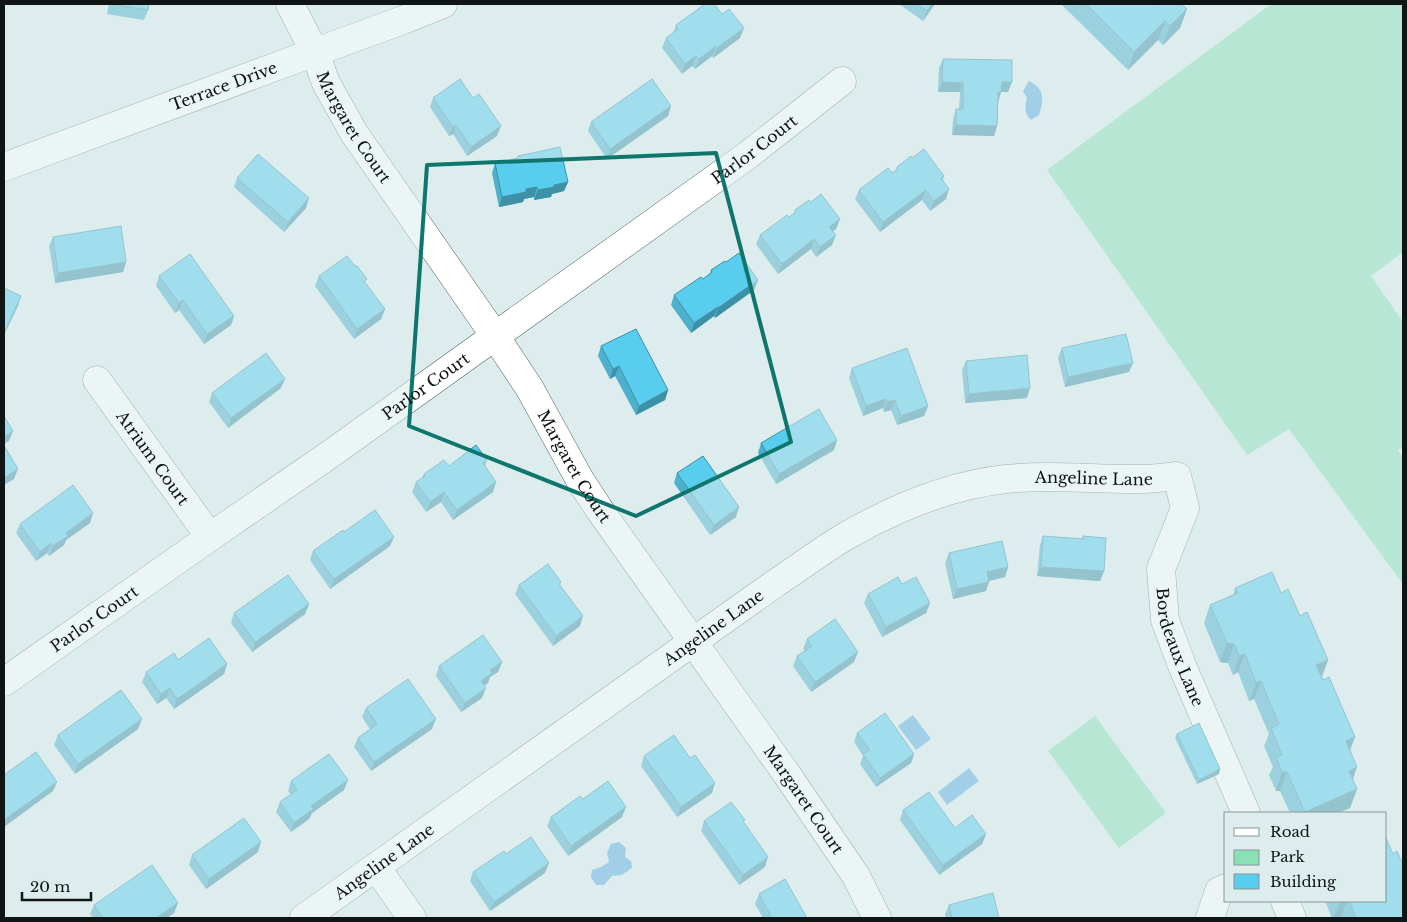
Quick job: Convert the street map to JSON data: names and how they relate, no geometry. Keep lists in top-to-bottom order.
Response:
{
  "streets": {
    "street": [
      "Terrace Drive",
      "Margaret Court",
      "Parlor Court",
      "Atrium Court",
      "Angeline Lane",
      "Bordeaux Lane"
    ]
  },
  "crossings": [
    ["Terrace Drive", "Margaret Court"],
    ["Margaret Court", "Parlor Court"],
    ["Margaret Court", "Angeline Lane"],
    ["Parlor Court", "Atrium Court"],
    ["Angeline Lane", "Bordeaux Lane"]
  ],
  "legend": ["Road", "Park", "Building"],
  "scale_bar": "20 m"
}
